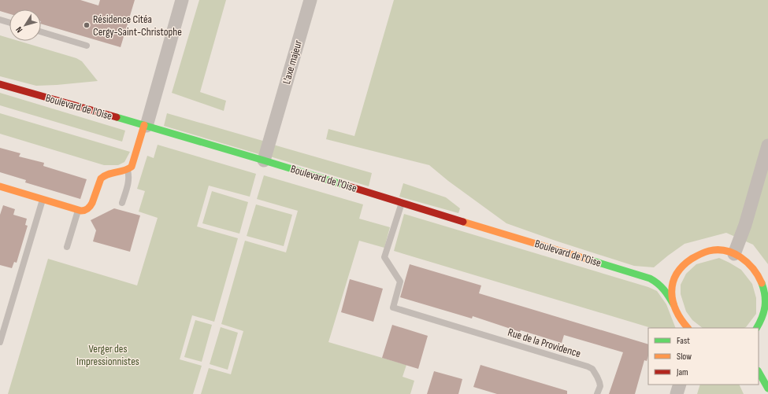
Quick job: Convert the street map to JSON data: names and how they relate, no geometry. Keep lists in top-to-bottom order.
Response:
{
  "streets": {
    "main road": ["Boulevard de l'Oise"],
    "street": ["L'axe majeur"],
    "lane": ["Rue de la Providence"]
  },
  "crossings": [
    ["L'axe majeur", "Boulevard de l'Oise"],
    ["Boulevard de l'Oise", "Rue de la Providence"]
  ],
  "parks": ["Verger des Impressionnistes"],
  "places": ["Résidence Citéa Cergy-Saint-Christophe"],
  "legend": ["Fast", "Slow", "Jam"],
  "north": "bottom left"
}
